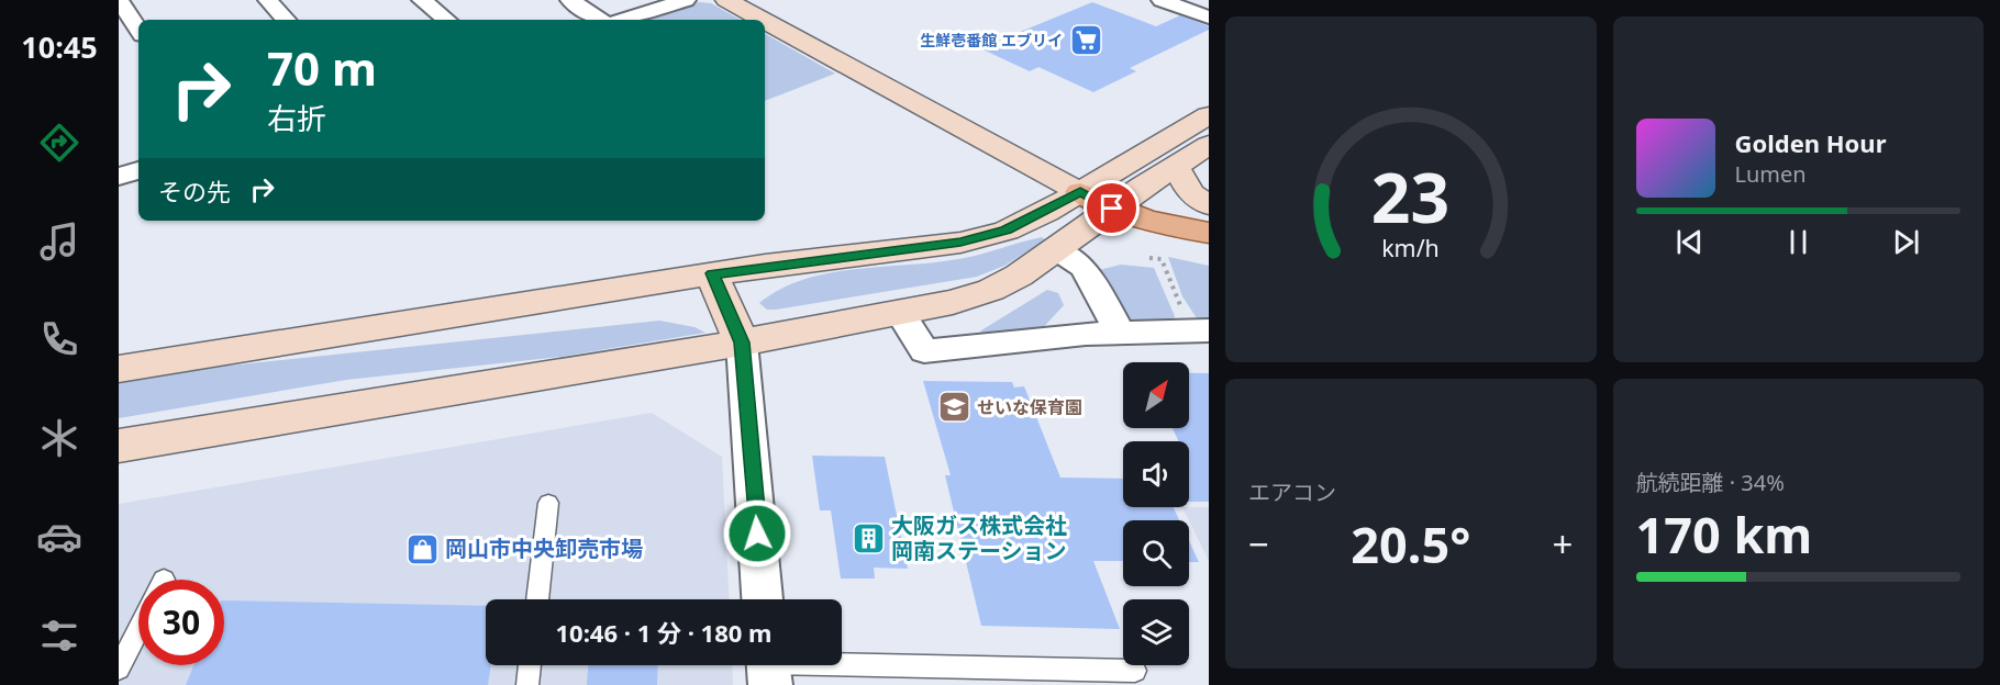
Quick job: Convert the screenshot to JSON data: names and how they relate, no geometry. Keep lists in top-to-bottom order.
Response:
{
  "places": {
    "supermarket": ["生鮮壱番館 エブリイ"],
    "school or university": ["せいな保育園"],
    "building": ["大阪ガス株式会社 岡南ステーション"],
    "shop": ["岡山市中央卸売市場"]
  },
  "north": "top right",
  "page": {
    "tabs": "10:45",
    "turn": ["70 m", "右折"],
    "song": ["Golden Hour", "Lumen"],
    "then": "その先",
    "tile": [
      "エアコン",
      ["航続距離 · 34%", "170 km"]
    ],
    "heat": ["−", "20.5°", "+"],
    "limit": "30",
    "trip": "10:46 · 1 分 · 180 m",
    "gauge": ["23", "km/h"]
  }
}
